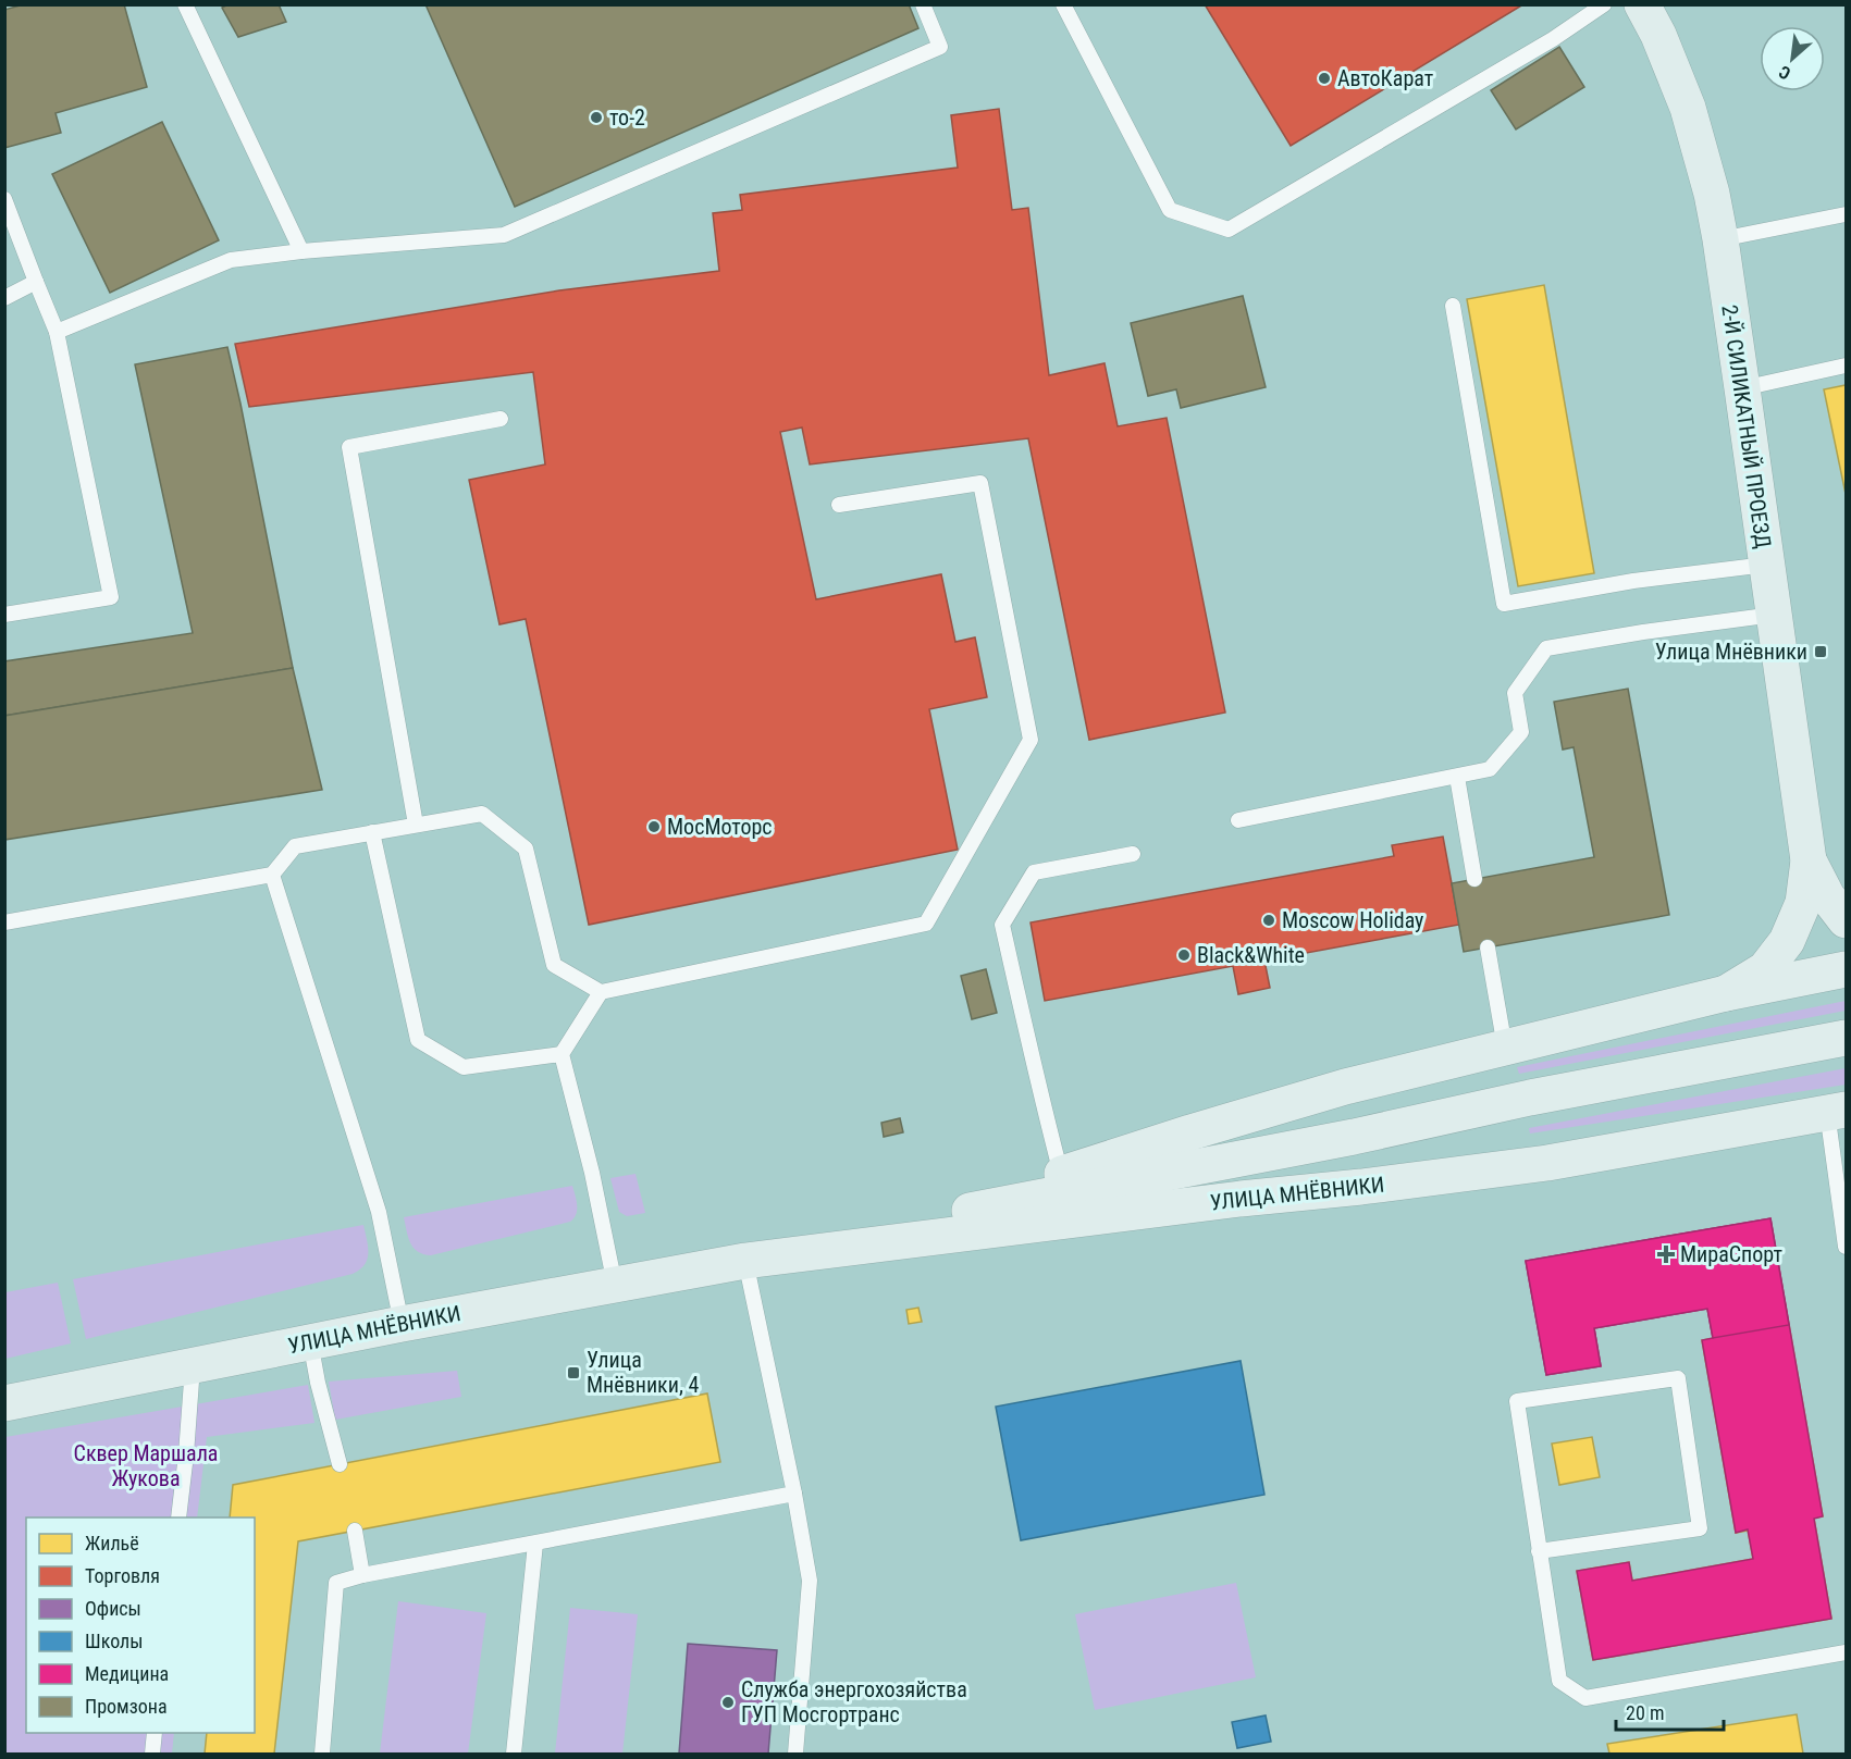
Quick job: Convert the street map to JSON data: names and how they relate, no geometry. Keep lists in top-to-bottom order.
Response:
{
  "streets": {
    "main road": ["2-Й СИЛИКАТНЫЙ ПРОЕЗД", "УЛИЦА МНЁВНИКИ"]
  },
  "crossings": [
    ["2-Й СИЛИКАТНЫЙ ПРОЕЗД", "УЛИЦА МНЁВНИКИ"]
  ],
  "parks": ["Сквер Маршала Жукова"],
  "places": {
    "other": [
      "АвтоКарат",
      "то-2",
      "МосМоторс",
      "Moscow Holiday",
      "Black&White",
      "Служба энергохозяйства ГУП Мосгортранс"
    ],
    "transit": ["Улица Мнёвники", "Улица Мнёвники, 4"],
    "health": ["МираСпорт"]
  },
  "legend": [
    "Жильё",
    "Торговля",
    "Офисы",
    "Школы",
    "Медицина",
    "Промзона"
  ],
  "scale_bar": "20 m",
  "north": "bottom left"
}
